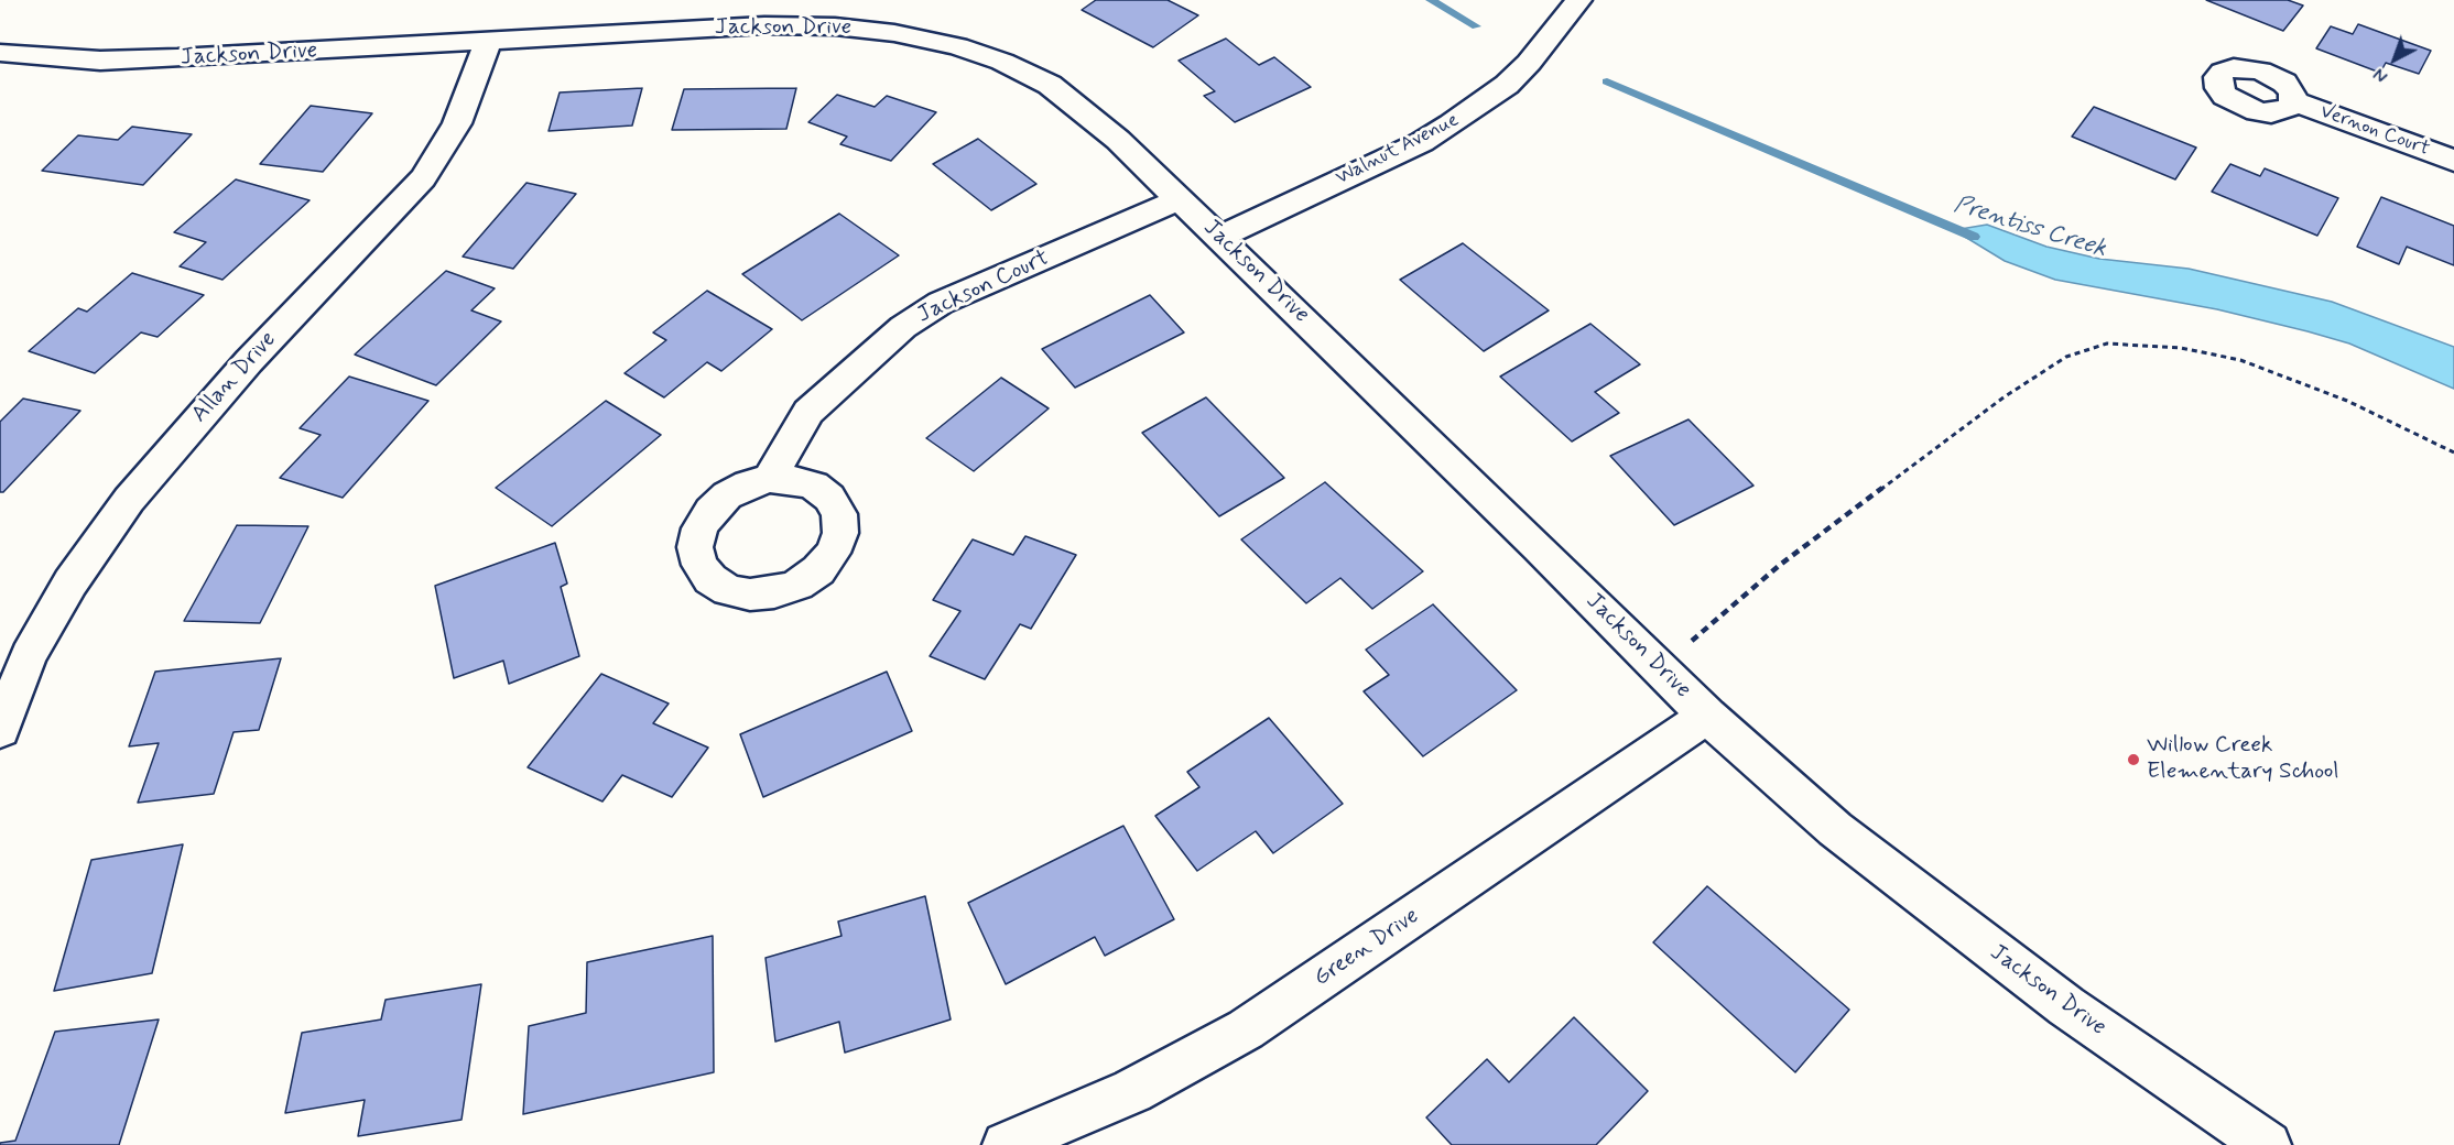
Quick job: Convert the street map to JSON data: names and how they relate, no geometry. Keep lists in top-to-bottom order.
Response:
{
  "streets": {
    "street": [
      "Jackson Drive",
      "Vernon Court",
      "Walnut Avenue",
      "Jackson Court",
      "Allan Drive",
      "Green Drive"
    ]
  },
  "crossings": [
    ["Jackson Drive", "Walnut Avenue"],
    ["Jackson Drive", "Jackson Court"],
    ["Jackson Drive", "Allan Drive"],
    ["Jackson Drive", "Green Drive"]
  ],
  "water": ["Prentiss Creek"],
  "places": ["Willow Creek Elementary School"],
  "north": "bottom left"
}
